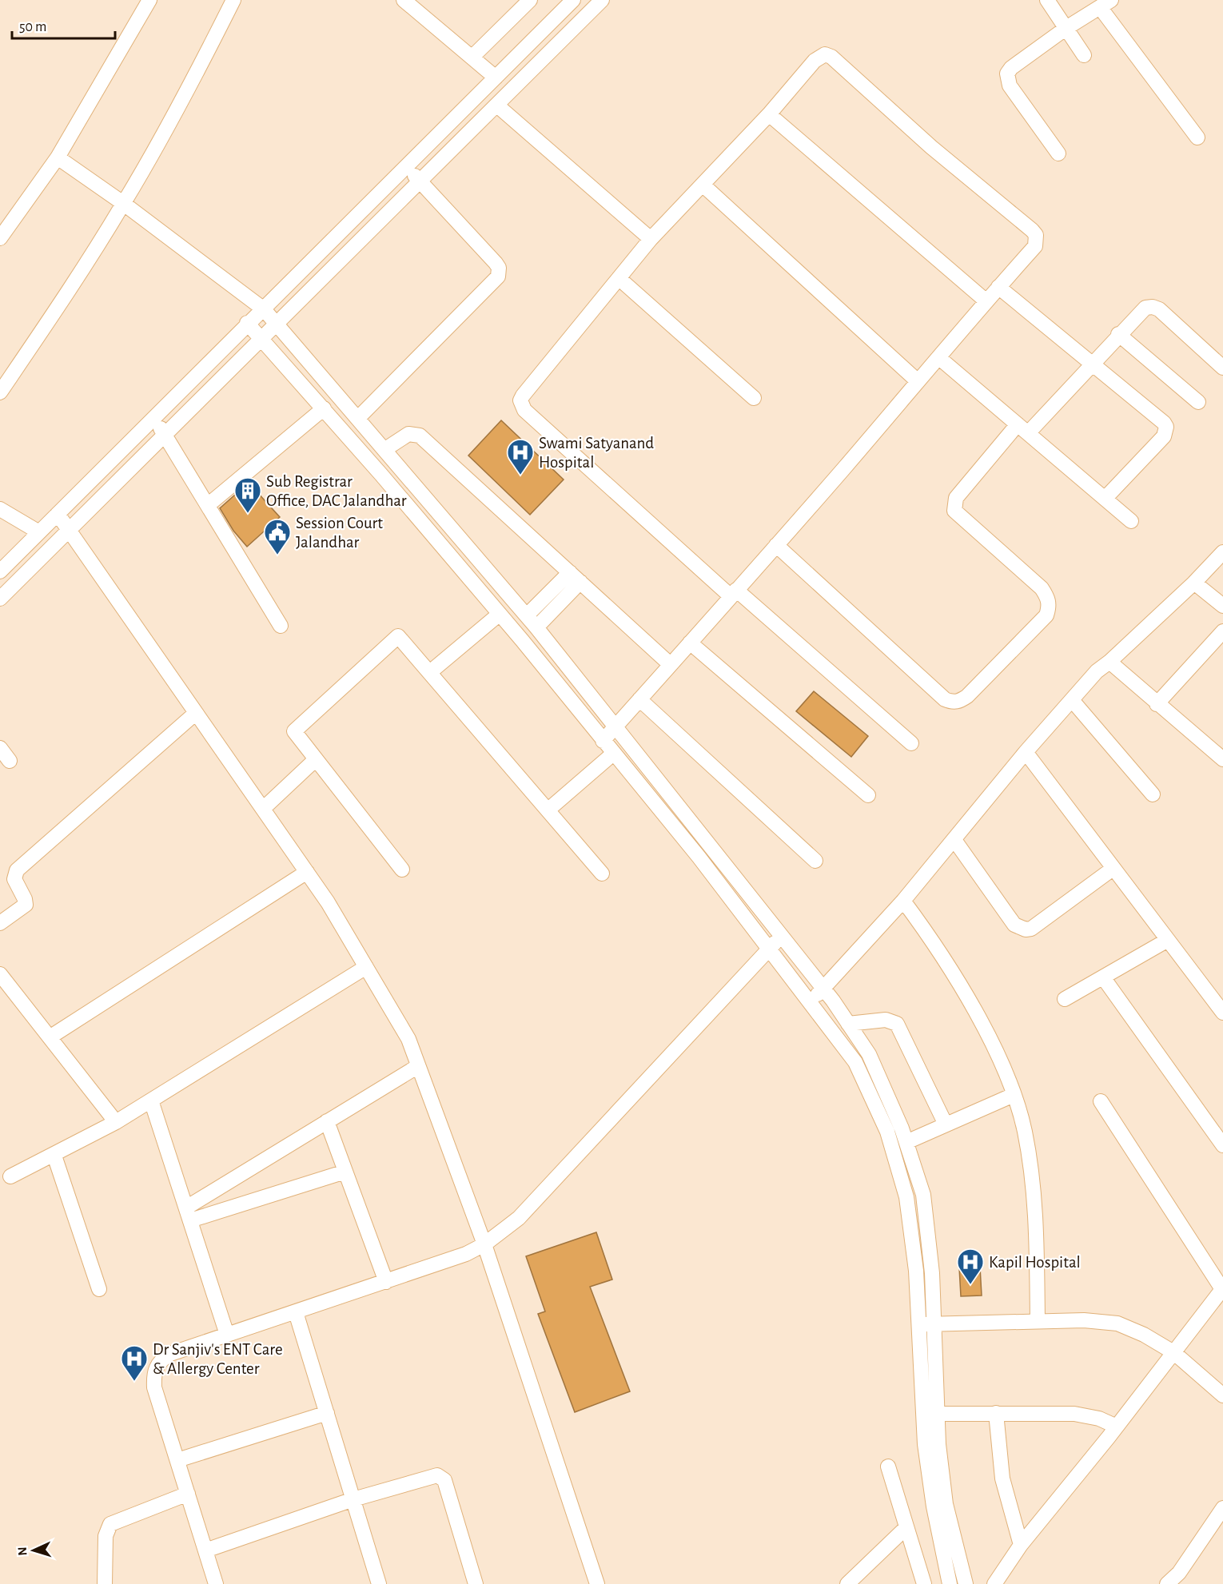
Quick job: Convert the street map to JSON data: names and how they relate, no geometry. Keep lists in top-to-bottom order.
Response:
{
  "places": {
    "hospital": ["Swami Satyanand Hospital", "Kapil Hospital", "Dr Sanjiv's ENT Care & Allergy Center"],
    "building": ["Sub Registrar Office, DAC Jalandhar"],
    "public building": ["Session Court Jalandhar"]
  },
  "scale_bar": "50 m",
  "north": "left"
}
